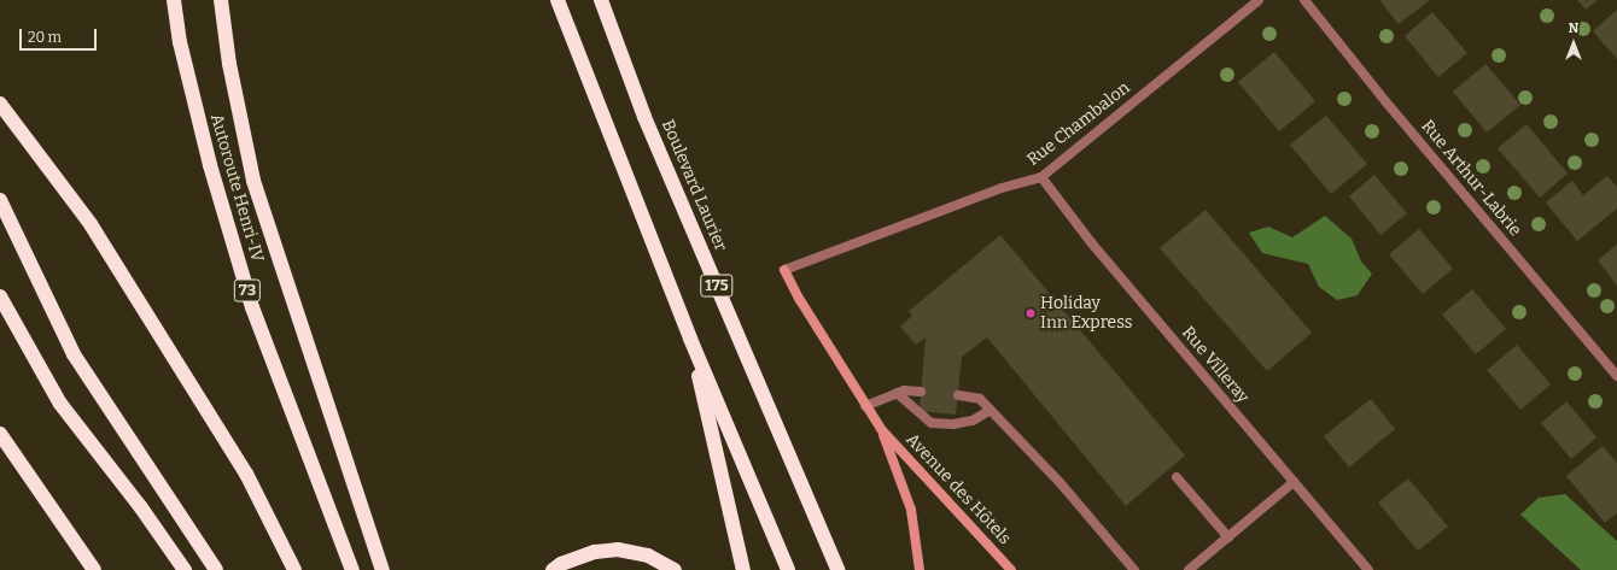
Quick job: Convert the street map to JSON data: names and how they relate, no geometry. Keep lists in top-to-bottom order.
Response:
{
  "streets": {
    "highway": [
      "Boulevard Laurier",
      "Autoroute Henri-IV",
      "175",
      "73"
    ],
    "street": [
      "Rue Chambalon",
      "Rue Arthur-Labrie",
      "Rue Villeray",
      "Avenue des Hôtels"
    ]
  },
  "crossings": [
    ["Rue Chambalon", "Rue Villeray"],
    ["Rue Chambalon", "Avenue des Hôtels"]
  ],
  "places": ["Holiday Inn Express"],
  "scale_bar": "20 m",
  "north": "top"
}
